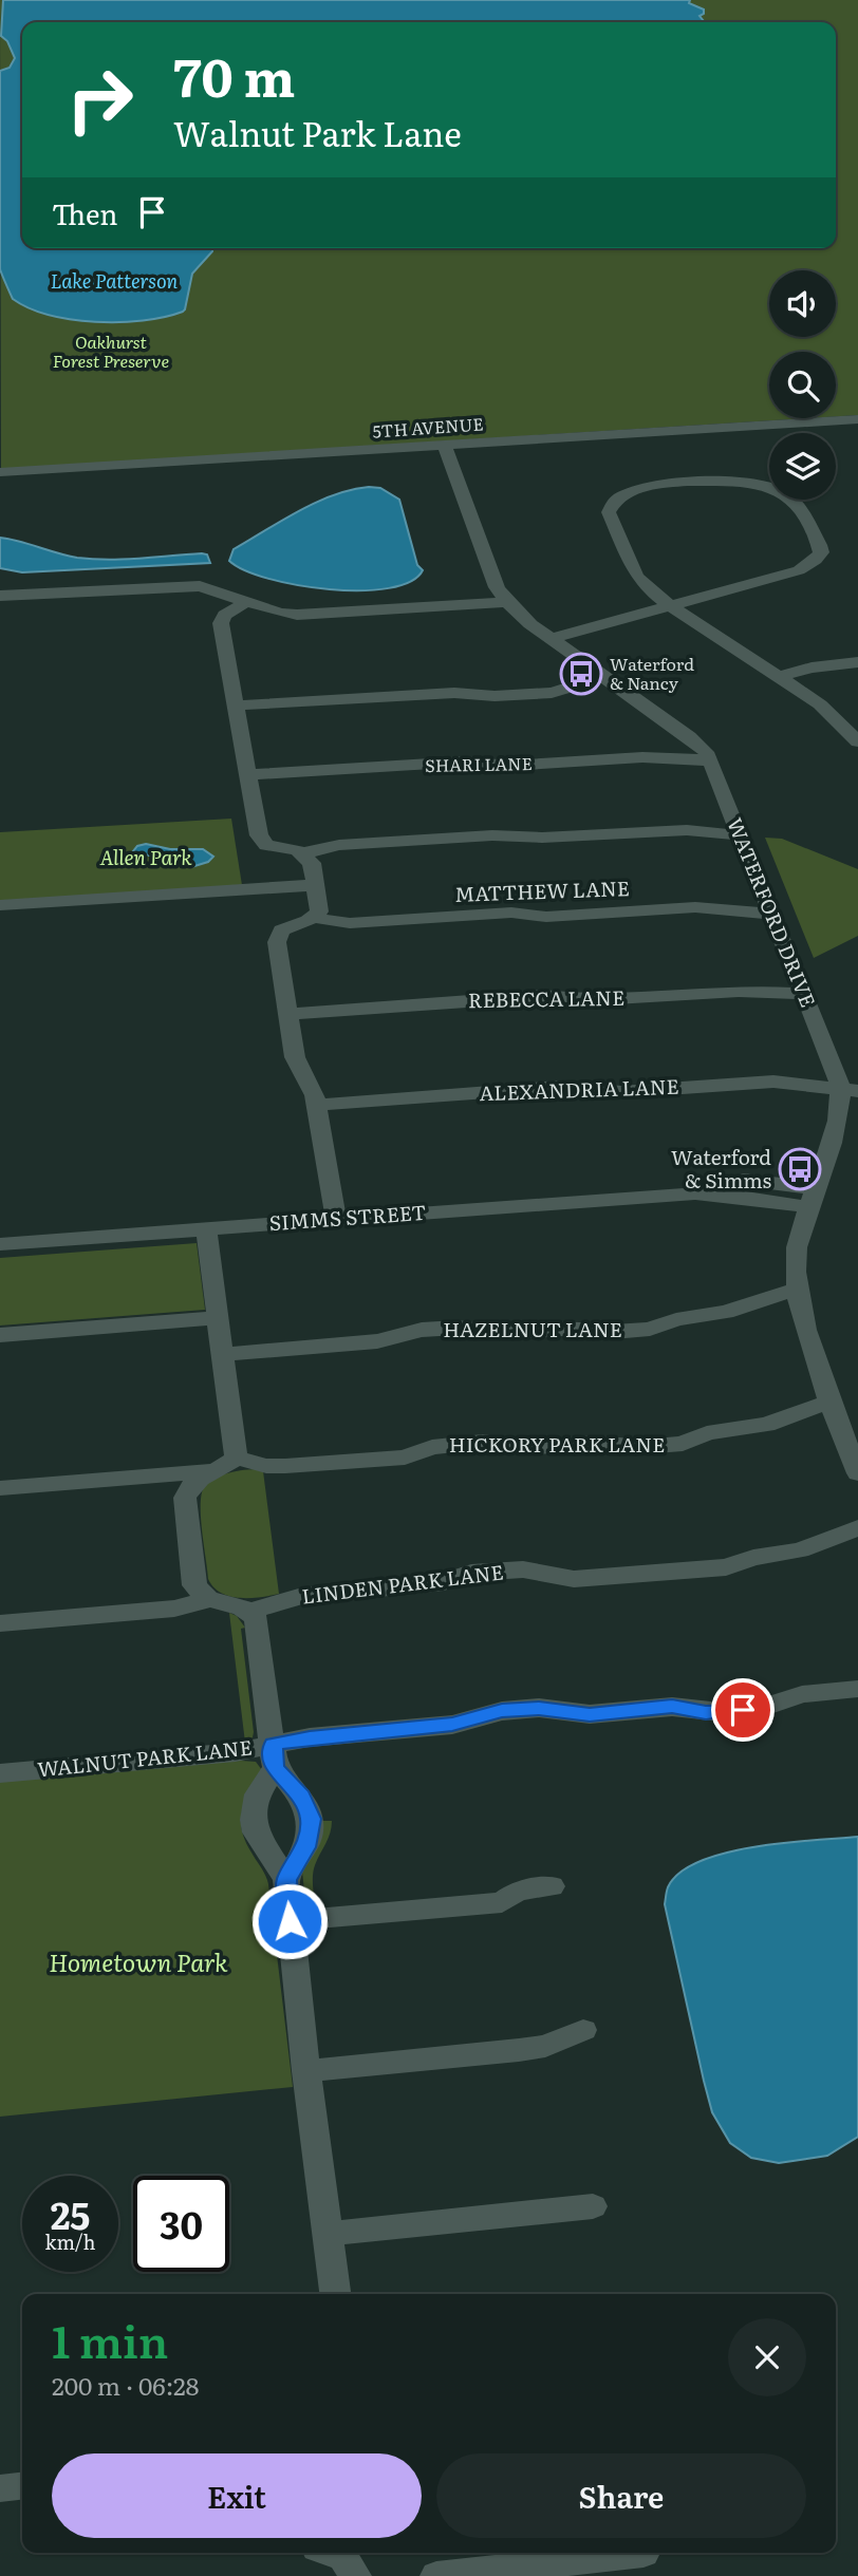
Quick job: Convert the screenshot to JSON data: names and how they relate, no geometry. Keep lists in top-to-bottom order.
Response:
{
  "streets": {
    "street": [
      "5TH AVENUE",
      "SHARI LANE",
      "MATTHEW LANE",
      "WATERFORD DRIVE",
      "REBECCA LANE",
      "ALEXANDRIA LANE",
      "SIMMS STREET",
      "HAZELNUT LANE",
      "HICKORY PARK LANE",
      "LINDEN PARK LANE",
      "WALNUT PARK LANE"
    ]
  },
  "crossings": [
    ["5TH AVENUE", "WATERFORD DRIVE"],
    ["SHARI LANE", "WATERFORD DRIVE"],
    ["MATTHEW LANE", "WATERFORD DRIVE"],
    ["WATERFORD DRIVE", "REBECCA LANE"],
    ["WATERFORD DRIVE", "ALEXANDRIA LANE"],
    ["WATERFORD DRIVE", "SIMMS STREET"],
    ["WATERFORD DRIVE", "HAZELNUT LANE"],
    ["WATERFORD DRIVE", "HICKORY PARK LANE"]
  ],
  "water": ["Lake Patterson"],
  "parks": ["Oakhurst Forest Preserve", "Allen Park", "Hometown Park"],
  "places": {
    "bus stop": ["Waterford & Nancy", "Waterford & Simms"]
  },
  "page": {
    "turn": ["70 m", "Walnut Park Lane"],
    "then": "Then",
    "speed": "25 km/h",
    "limit": "30",
    "heading": ["1 min", "200 m · 06:28"],
    "buttons": ["Exit", "Share"]
  }
}
